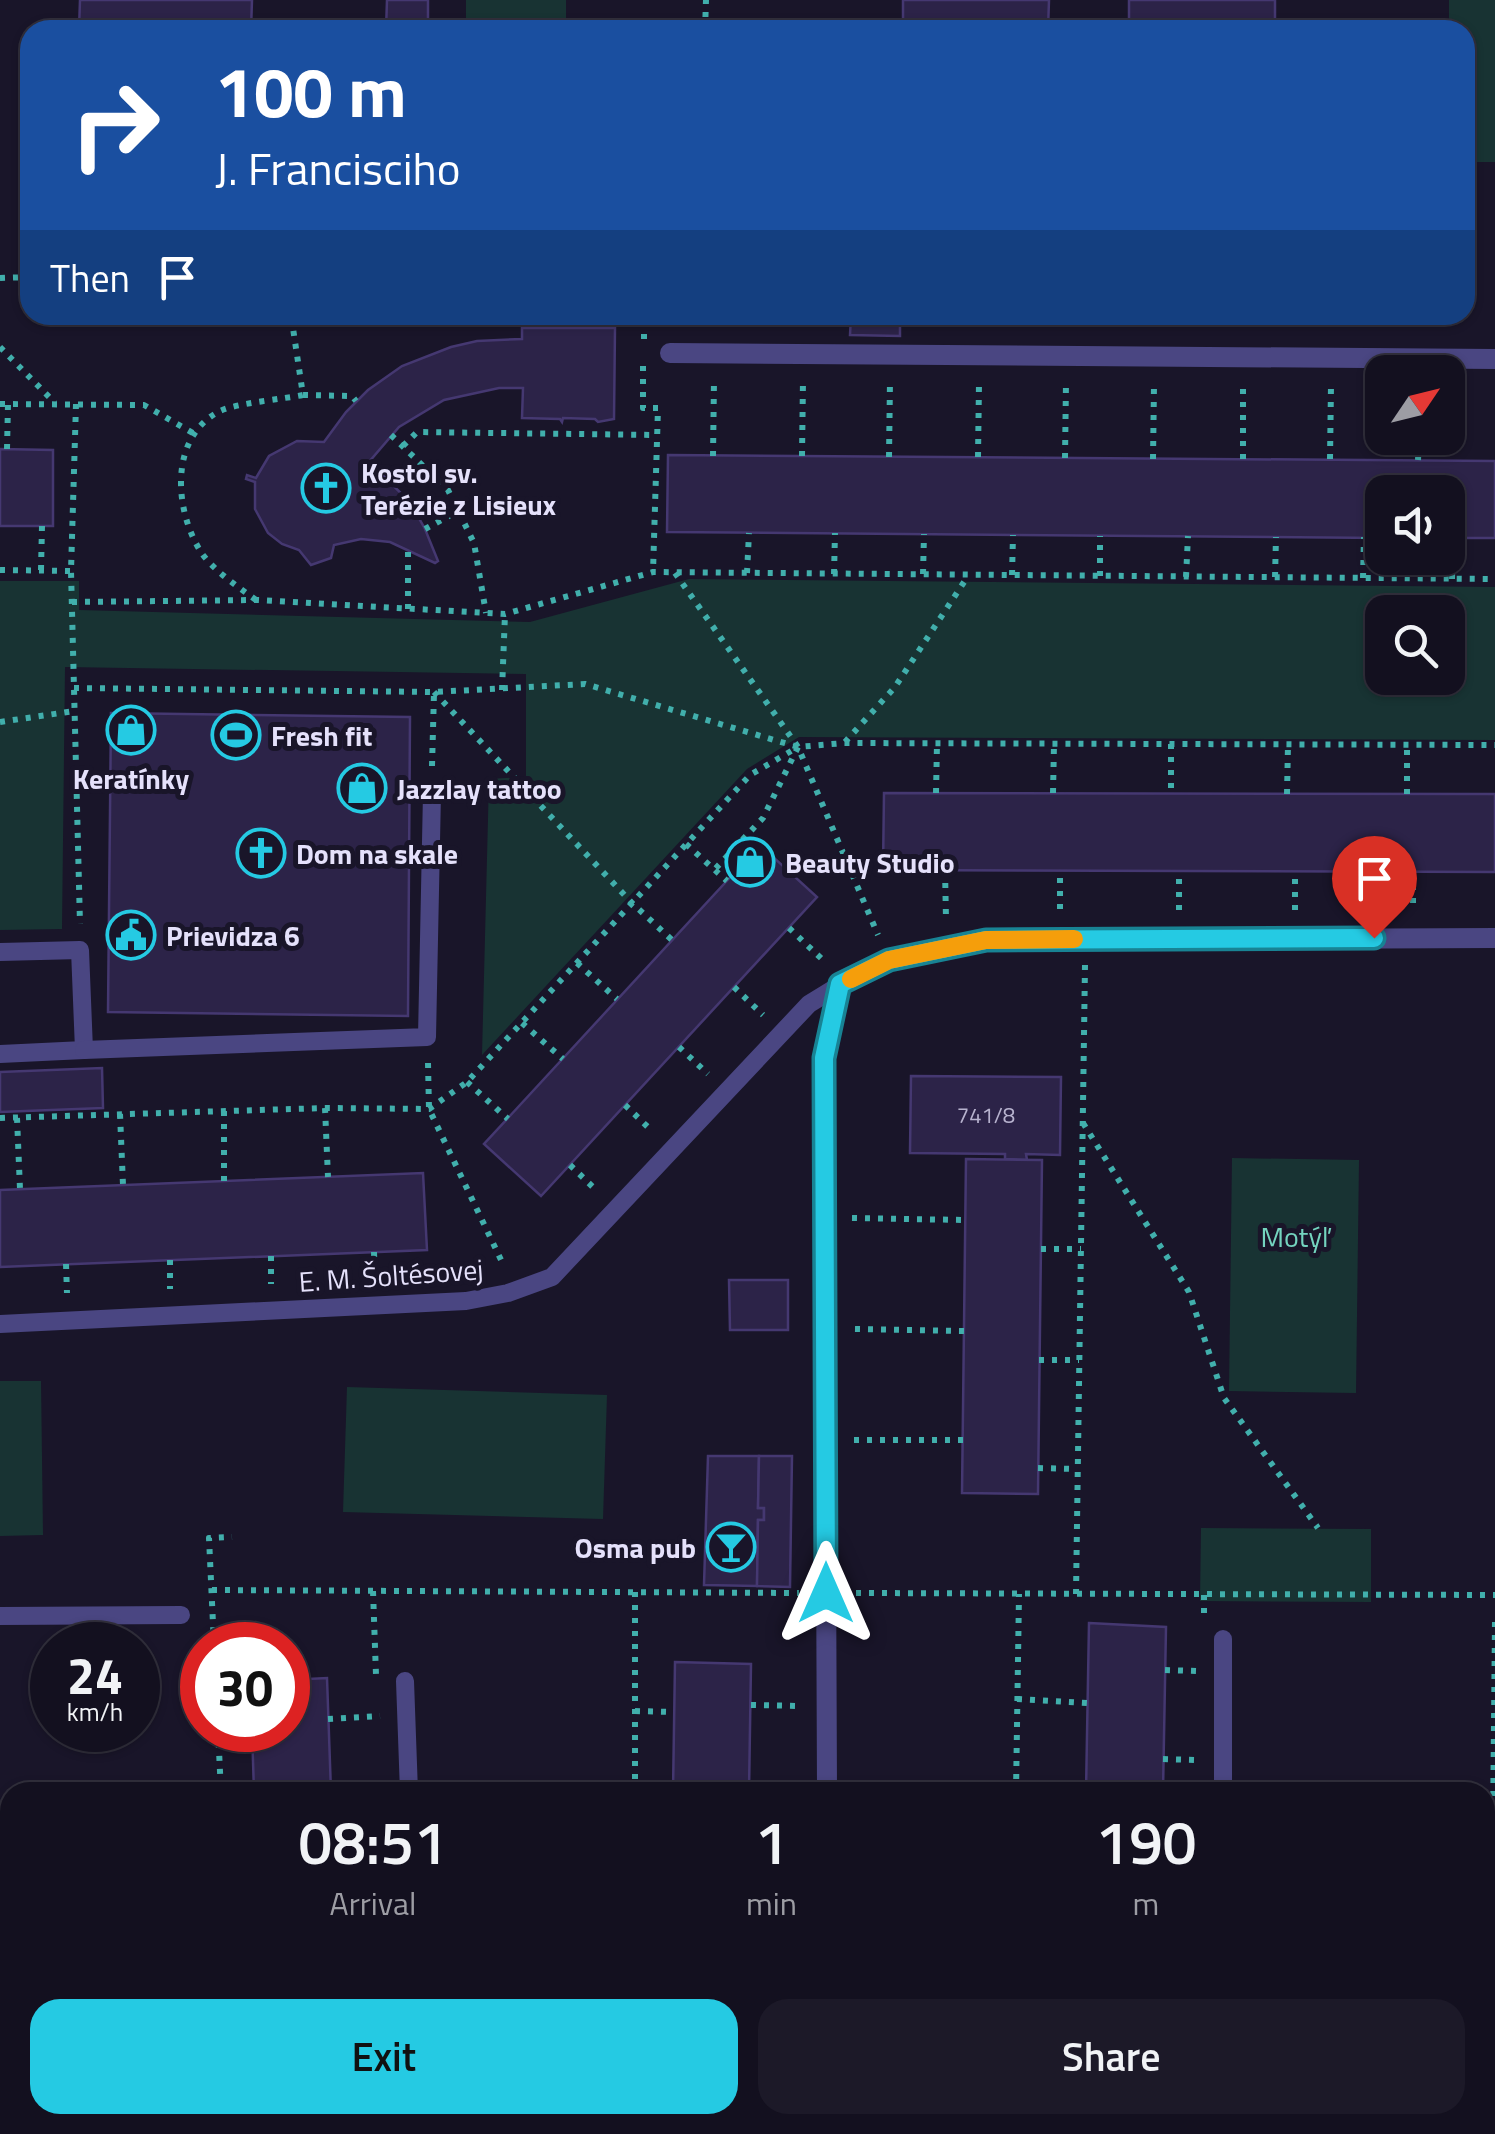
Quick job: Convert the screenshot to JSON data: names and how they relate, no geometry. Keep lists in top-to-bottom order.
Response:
{
  "streets": {
    "lane": ["E. M. Šoltésovej"]
  },
  "parks": ["Motýľ"],
  "places": {
    "church": ["Kostol sv. Terézie z Lisieux", "Dom na skale"],
    "shop": ["Keratínky", "Jazzlay tattoo", "Beauty Studio"],
    "sports": ["Fresh fit"],
    "public building": ["Prievidza 6"],
    "bar": ["Osma pub"]
  },
  "house_numbers": ["741/8"],
  "north": "top right",
  "page": {
    "turn": ["100 m", "J. Francisciho"],
    "then": "Then",
    "speed": "24 km/h",
    "limit": "30",
    "eta": [
      "08:51",
      "Arrival",
      "1",
      "min",
      "190",
      "m"
    ],
    "buttons": ["Exit", "Share"]
  }
}
